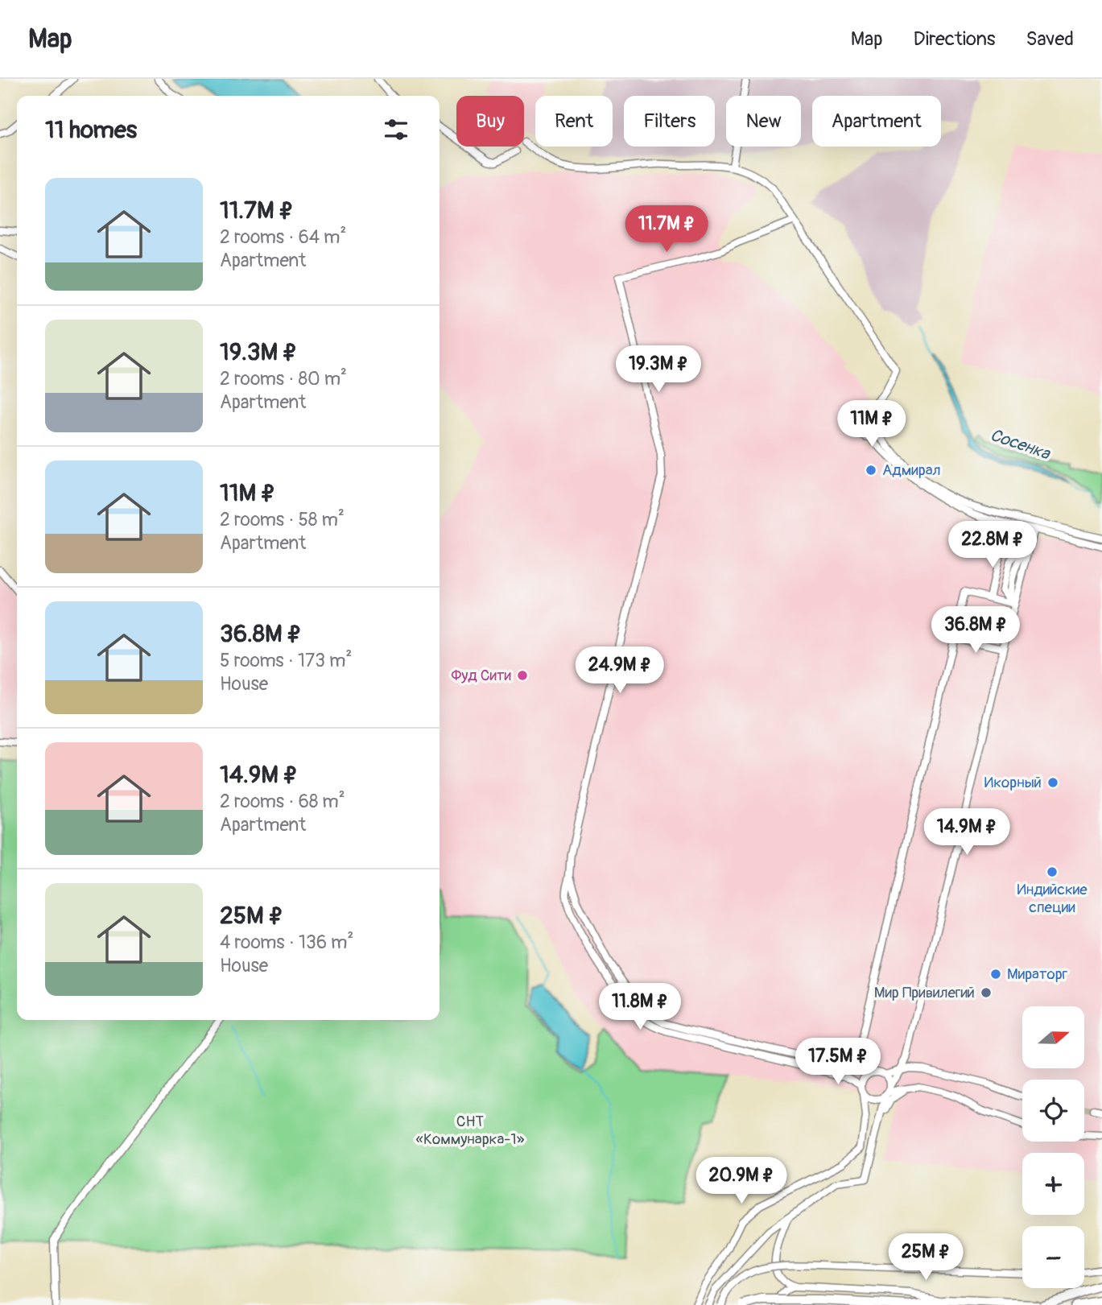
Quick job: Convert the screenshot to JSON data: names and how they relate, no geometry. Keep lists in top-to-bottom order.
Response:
{
  "water": ["Сосенка"],
  "parks": ["СНТ «Коммунарка-1»"],
  "places": [
    "Адмирал",
    "Фуд Сити",
    "Икорный",
    "Индийские специи",
    "Мираторг",
    "Мир Привилегий"
  ],
  "north": "right",
  "page": {
    "header": "Map",
    "nav": ["Map", "Directions", "Saved"],
    "chip": [
      "Buy",
      "Rent",
      "Filters",
      "New",
      "Apartment"
    ],
    "heading": "11 homes",
    "list": [
      {
        "name": "11.7M ₽",
        "note": "2 rooms · 64 m² · Apartment"
      },
      {
        "name": "19.3M ₽",
        "note": "2 rooms · 80 m² · Apartment"
      },
      {
        "name": "11M ₽",
        "note": "2 rooms · 58 m² · Apartment"
      },
      {
        "name": "36.8M ₽",
        "note": "5 rooms · 173 m² · House"
      },
      {
        "name": "14.9M ₽",
        "note": "2 rooms · 68 m² · Apartment"
      },
      {
        "name": "25M ₽",
        "note": "4 rooms · 136 m² · House"
      }
    ],
    "price": [
      "11.7M ₽",
      "19.3M ₽",
      "11M ₽",
      "22.8M ₽",
      "36.8M ₽",
      "24.9M ₽",
      "14.9M ₽",
      "11.8M ₽",
      "17.5M ₽",
      "20.9M ₽",
      "25M ₽"
    ],
    "map_buttons": ["+", "−"]
  }
}
